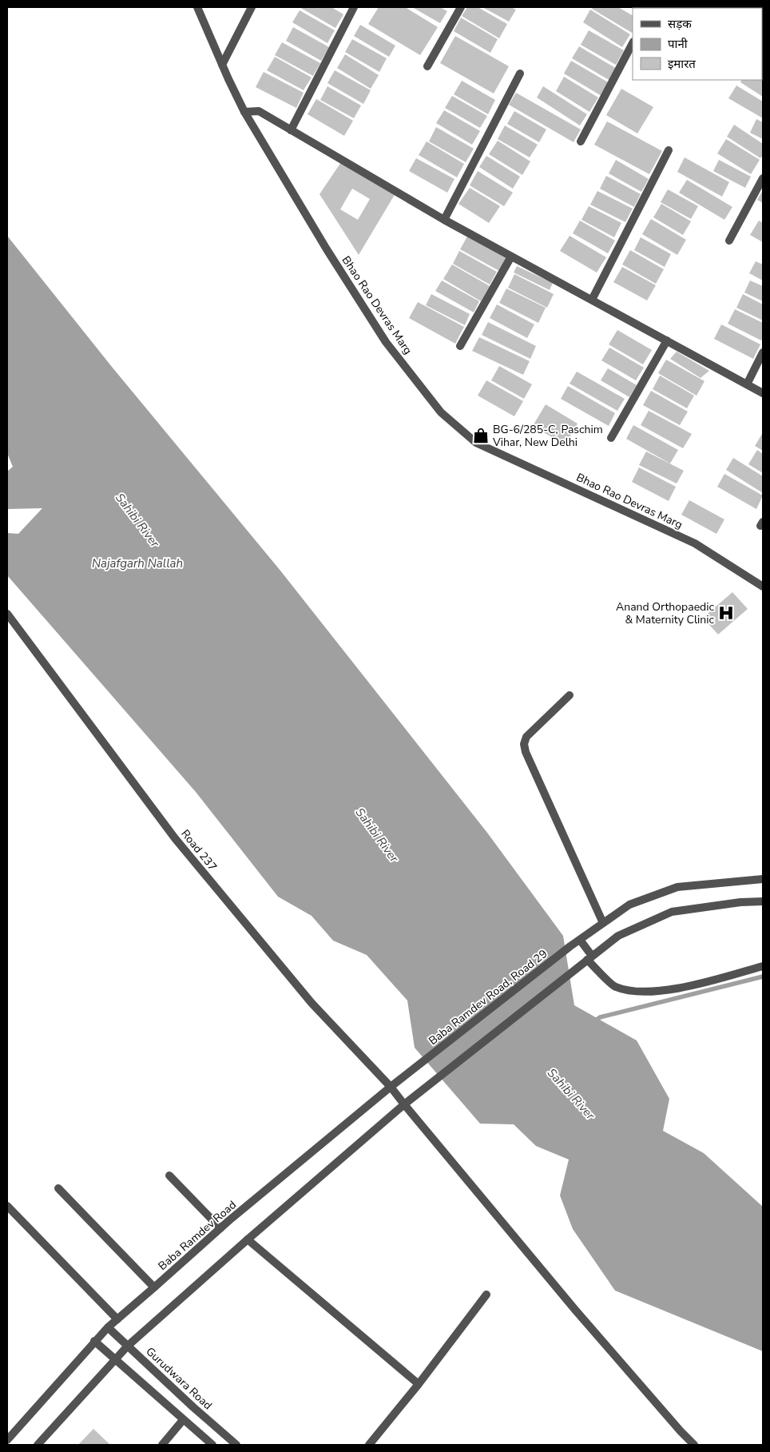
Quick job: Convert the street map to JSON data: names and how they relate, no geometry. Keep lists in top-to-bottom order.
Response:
{
  "streets": {
    "street": [
      "Bhao Rao Devras Marg",
      "Road 237",
      "Baba Ramdev Road, Road 29",
      "Baba Ramdev Road",
      "Gurudwara Road"
    ]
  },
  "crossings": [
    ["Road 237", "Baba Ramdev Road"],
    ["Baba Ramdev Road, Road 29", "Baba Ramdev Road"],
    ["Baba Ramdev Road", "Gurudwara Road"]
  ],
  "water": ["Sahibi River", "Najafgarh Nallah"],
  "places": {
    "shop": ["BG-6/285-C, Paschim Vihar, New Delhi"],
    "hospital": ["Anand Orthopaedic & Maternity Clinic"]
  },
  "legend": ["सड़क", "पानी", "इमारत"]
}
